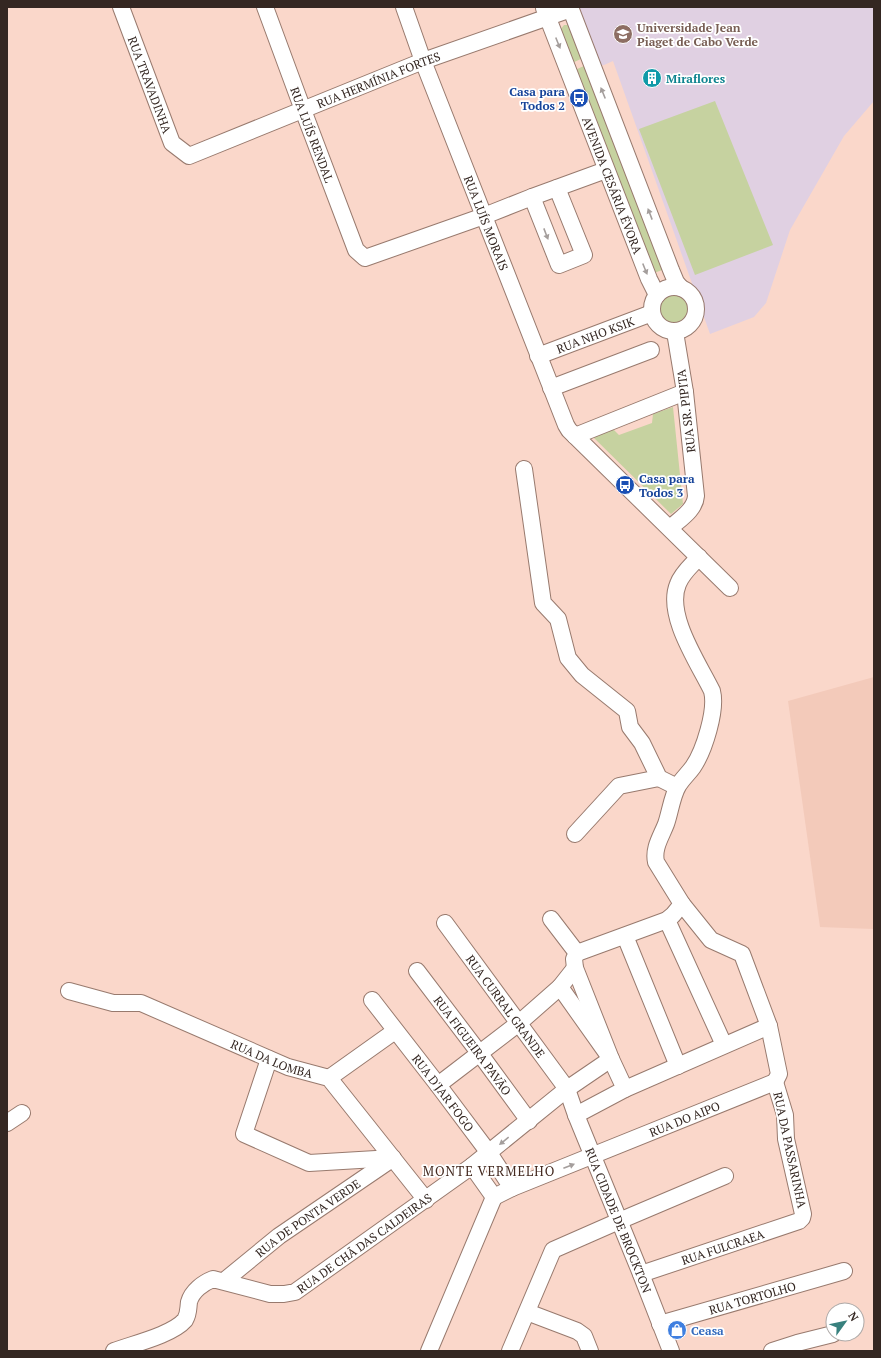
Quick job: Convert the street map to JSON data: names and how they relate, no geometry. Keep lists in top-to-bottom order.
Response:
{
  "streets": {
    "street": [
      "RUA HERMÍNIA FORTES",
      "RUA TRAVADINHA",
      "RUA LUÍS RENDAL",
      "AVENIDA CESÁRIA ÉVORA",
      "RUA LUÍS MORAIS",
      "RUA NHO KSIK",
      "RUA SR. PIPITA",
      "RUA CURRAL GRANDE",
      "RUA FIGUEIRA PAVÃO",
      "RUA DA LOMBA",
      "RUA D'JAR FOGO",
      "RUA DO AIPO",
      "RUA DA PASSARINHA",
      "RUA DE PONTA VERDE",
      "RUA CIDADE DE BROCKTON",
      "RUA DE CHÃ DAS CALDEIRAS",
      "RUA FULCRAEA",
      "RUA TORTOLHO"
    ]
  },
  "crossings": [
    ["RUA HERMÍNIA FORTES", "RUA TRAVADINHA"],
    ["RUA HERMÍNIA FORTES", "RUA LUÍS RENDAL"],
    ["RUA HERMÍNIA FORTES", "AVENIDA CESÁRIA ÉVORA"],
    ["RUA HERMÍNIA FORTES", "RUA LUÍS MORAIS"],
    ["RUA LUÍS RENDAL", "RUA LUÍS MORAIS"],
    ["AVENIDA CESÁRIA ÉVORA", "RUA NHO KSIK"],
    ["AVENIDA CESÁRIA ÉVORA", "RUA SR. PIPITA"],
    ["RUA LUÍS MORAIS", "RUA NHO KSIK"],
    ["RUA LUÍS MORAIS", "RUA SR. PIPITA"],
    ["RUA NHO KSIK", "RUA SR. PIPITA"],
    ["RUA CURRAL GRANDE", "RUA CIDADE DE BROCKTON"],
    ["RUA CURRAL GRANDE", "RUA DE CHÃ DAS CALDEIRAS"],
    ["RUA FIGUEIRA PAVÃO", "RUA DE CHÃ DAS CALDEIRAS"],
    ["RUA DA LOMBA", "RUA DE PONTA VERDE"],
    ["RUA DA LOMBA", "RUA DE CHÃ DAS CALDEIRAS"],
    ["RUA D'JAR FOGO", "RUA DO AIPO"],
    ["RUA D'JAR FOGO", "RUA DE CHÃ DAS CALDEIRAS"],
    ["RUA DO AIPO", "RUA DA PASSARINHA"],
    ["RUA DO AIPO", "RUA CIDADE DE BROCKTON"],
    ["RUA DA PASSARINHA", "RUA FULCRAEA"],
    ["RUA DE PONTA VERDE", "RUA DE CHÃ DAS CALDEIRAS"],
    ["RUA CIDADE DE BROCKTON", "RUA DE CHÃ DAS CALDEIRAS"],
    ["RUA CIDADE DE BROCKTON", "RUA FULCRAEA"],
    ["RUA CIDADE DE BROCKTON", "RUA TORTOLHO"]
  ],
  "districts": ["MONTE VERMELHO"],
  "places": {
    "school or university": ["Universidade Jean Piaget de Cabo Verde"],
    "building": ["Miraflores"],
    "bus stop": ["Casa para Todos 2", "Casa para Todos 3"],
    "shop": ["Ceasa"]
  },
  "north": "top right"
}
